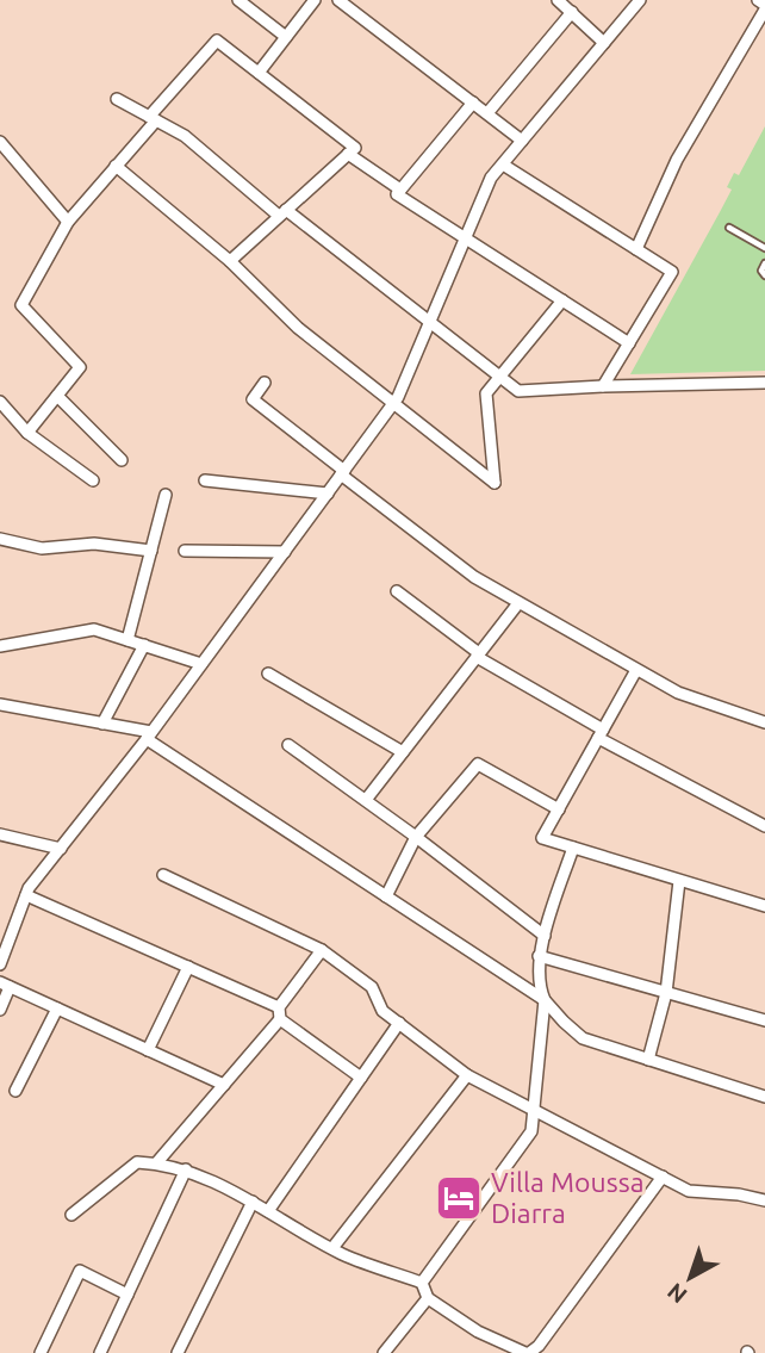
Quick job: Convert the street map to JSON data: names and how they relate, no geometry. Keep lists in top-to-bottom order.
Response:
{
  "places": {
    "hotel": ["Villa Moussa Diarra"]
  },
  "north": "bottom left"
}
